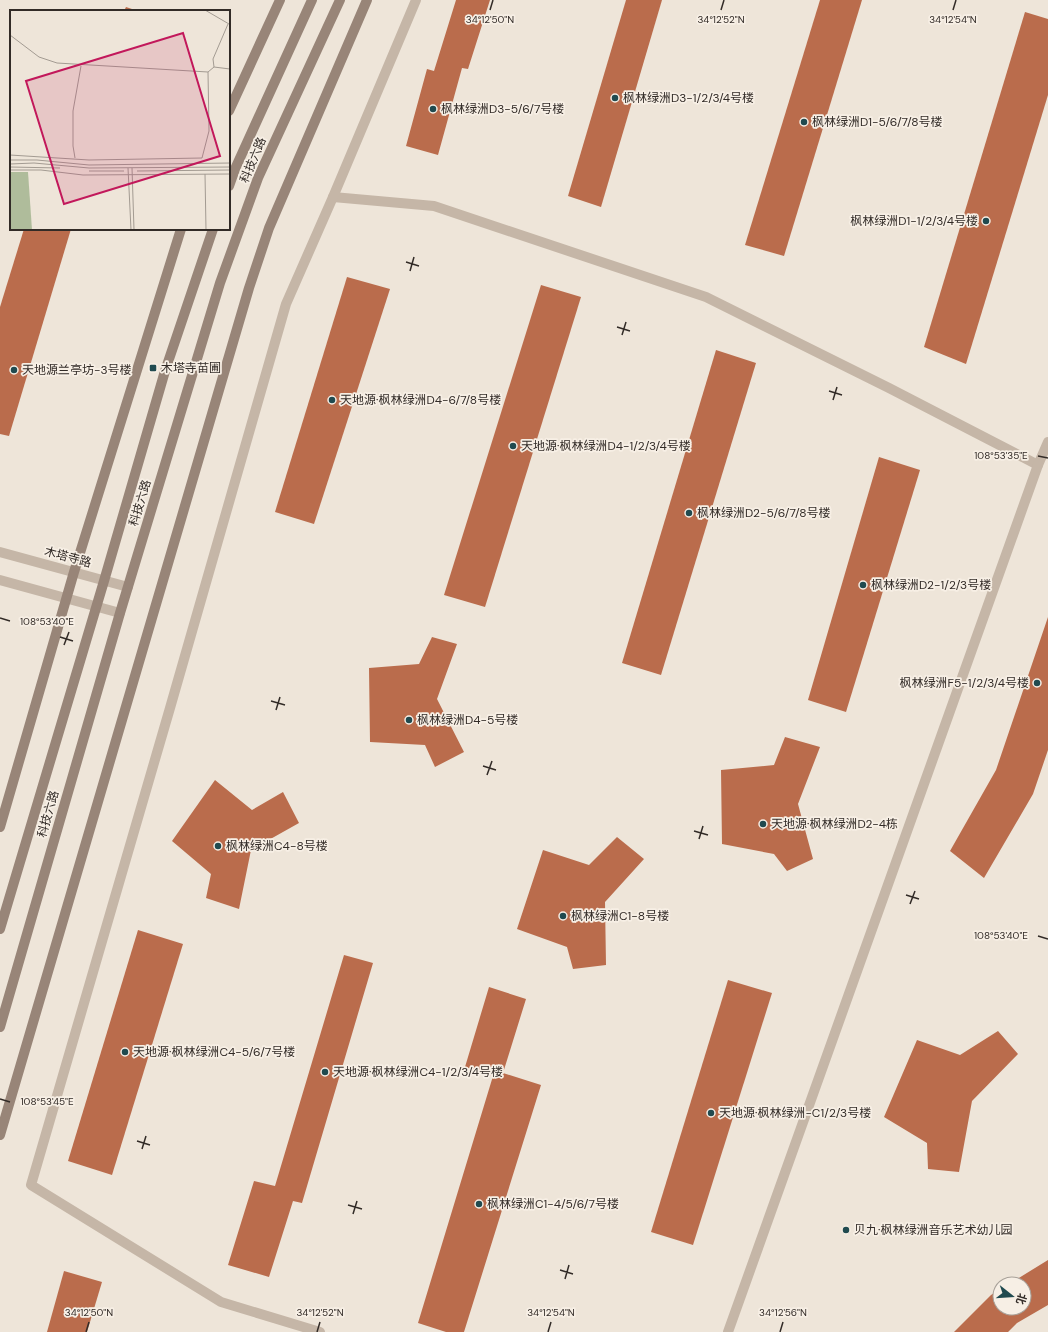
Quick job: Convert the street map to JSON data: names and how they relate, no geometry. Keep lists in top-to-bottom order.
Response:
{
  "streets": {
    "main road": ["科技六路"],
    "street": ["木塔寺路"]
  },
  "crossings": [
    ["科技六路", "木塔寺路"]
  ],
  "places": {
    "other": [
      "枫林绿洲D3-1/2/3/4号楼",
      "枫林绿洲D3-5/6/7号楼",
      "枫林绿洲D1-5/6/7/8号楼",
      "枫林绿洲D1-1/2/3/4号楼",
      "天地源兰亭坊-3号楼",
      "天地源·枫林绿洲D4-6/7/8号楼",
      "天地源·枫林绿洲D4-1/2/3/4号楼",
      "枫林绿洲D2-5/6/7/8号楼",
      "枫林绿洲D2-1/2/3号楼",
      "枫林绿洲F5-1/2/3/4号楼",
      "枫林绿洲D4-5号楼",
      "天地源·枫林绿洲D2-4栋",
      "枫林绿洲C4-8号楼",
      "枫林绿洲C1-8号楼",
      "天地源·枫林绿洲C4-5/6/7号楼",
      "天地源·枫林绿洲C4-1/2/3/4号楼",
      "天地源·枫林绿洲-C1/2/3号楼",
      "枫林绿洲C1-4/5/6/7号楼",
      "贝九·枫林绿洲音乐艺术幼儿园"
    ],
    "transit": ["木塔寺苗圃"]
  },
  "north": "right",
  "coordinates": [
    "34°12'50\"N",
    "34°12'52\"N",
    "34°12'54\"N",
    "108°53'35\"E",
    "108°53'40\"E",
    "108°53'45\"E",
    "34°12'56\"N"
  ]
}
